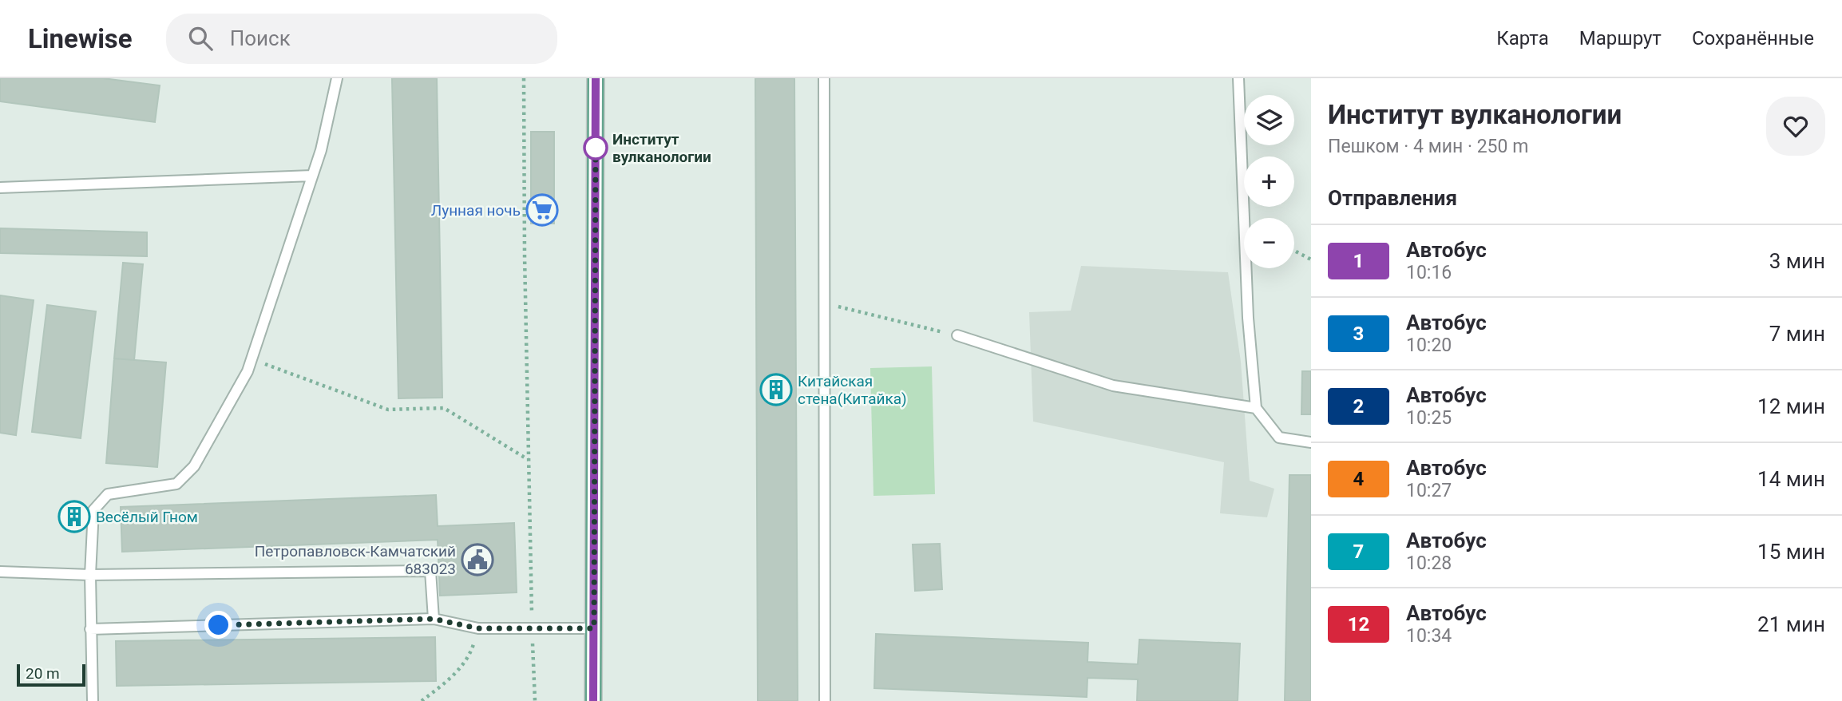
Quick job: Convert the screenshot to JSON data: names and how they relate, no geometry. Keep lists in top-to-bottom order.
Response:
{
  "places": {
    "other": ["Институт вулканологии"],
    "supermarket": ["Лунная ночь"],
    "building": ["Китайская стена(Китайка)", "Весёлый Гном"],
    "public building": ["Петропавловск-Камчатский 683023"]
  },
  "lines": ["bus line 1"],
  "scale_bar": "20 m",
  "page": {
    "header": "Linewise",
    "search": "Поиск",
    "nav": ["Карта", "Маршрут", "Сохранённые"],
    "heading": [
      ["Институт вулканологии", "Пешком · 4 мин · 250 m"],
      "Отправления"
    ],
    "map_buttons": ["+", "−"],
    "list": [
      {
        "mark": "1",
        "name": "Автобус",
        "note": "10:16",
        "value": "3 мин"
      },
      {
        "mark": "3",
        "name": "Автобус",
        "note": "10:20",
        "value": "7 мин"
      },
      {
        "mark": "2",
        "name": "Автобус",
        "note": "10:25",
        "value": "12 мин"
      },
      {
        "mark": "4",
        "name": "Автобус",
        "note": "10:27",
        "value": "14 мин"
      },
      {
        "mark": "7",
        "name": "Автобус",
        "note": "10:28",
        "value": "15 мин"
      },
      {
        "mark": "12",
        "name": "Автобус",
        "note": "10:34",
        "value": "21 мин"
      }
    ],
    "scale": "20 m"
  }
}
